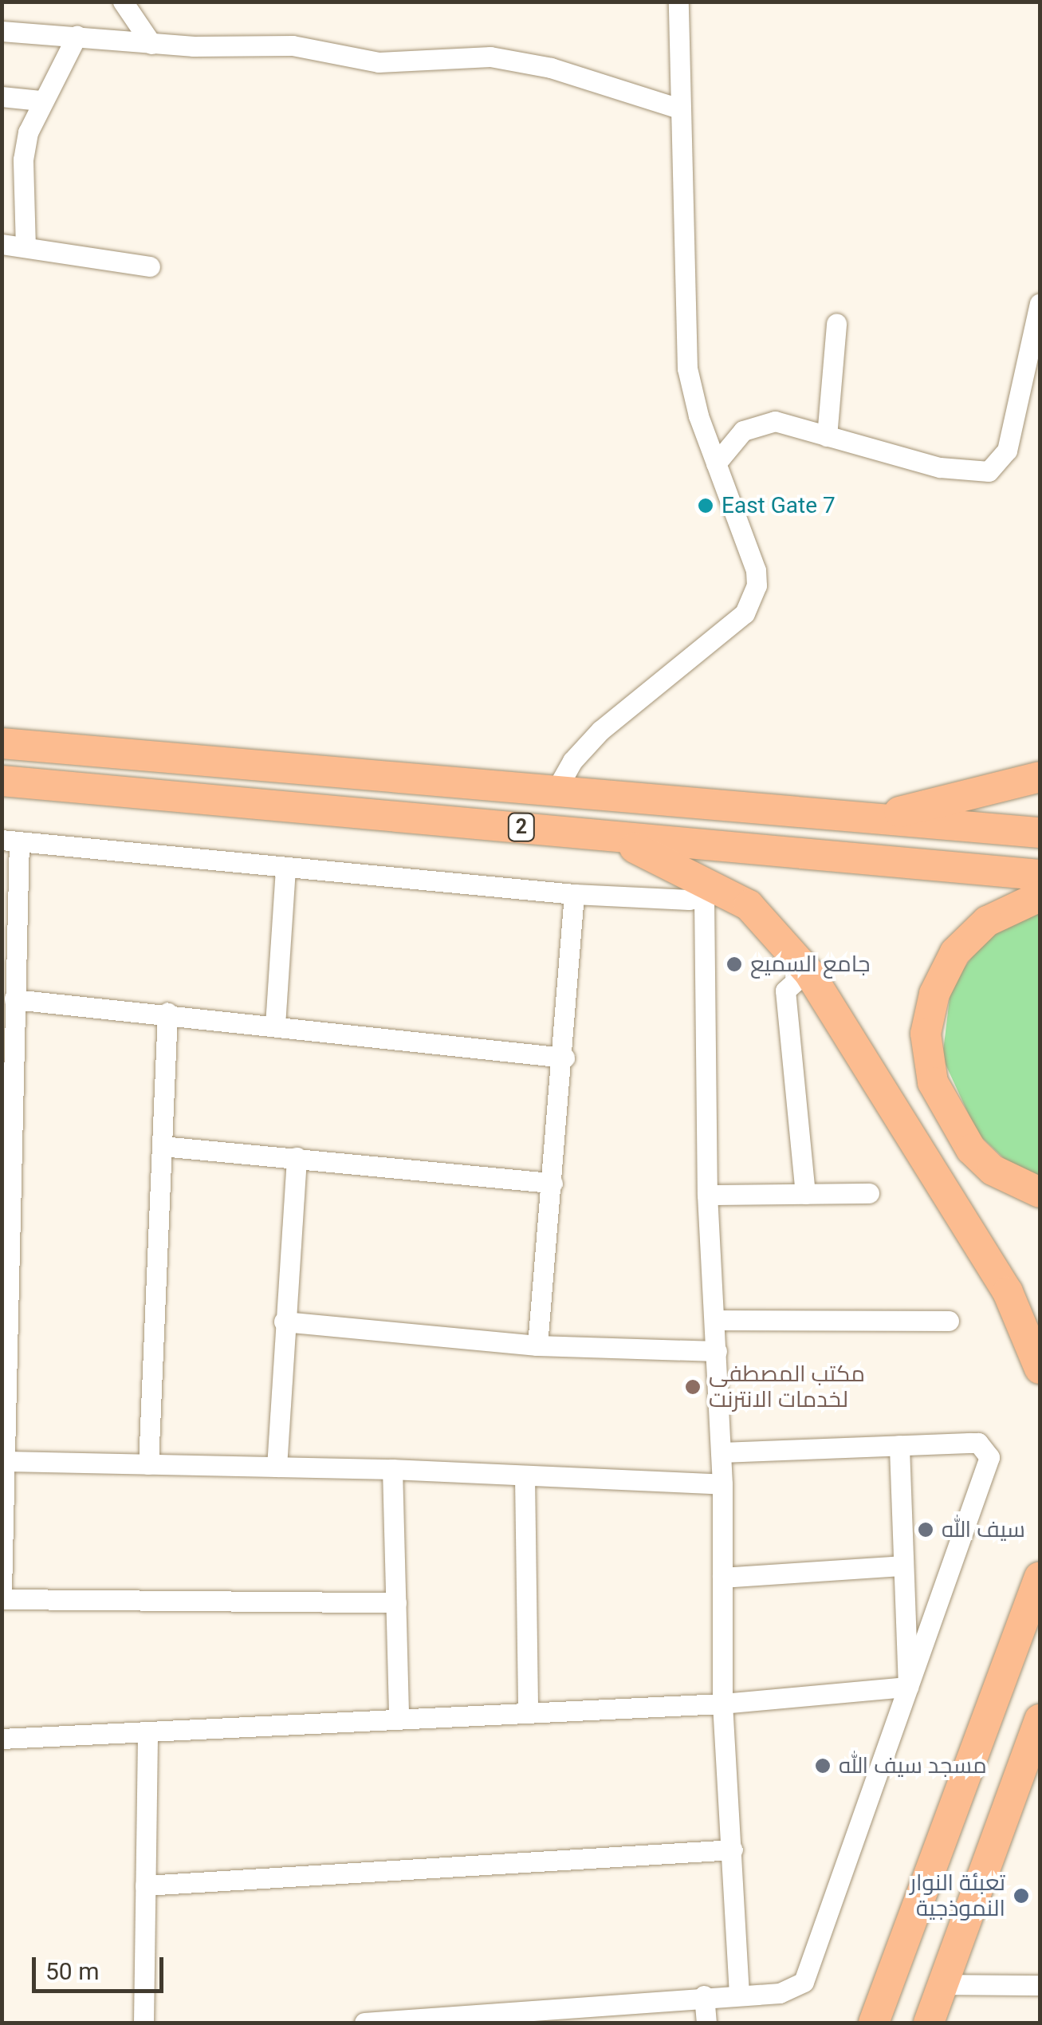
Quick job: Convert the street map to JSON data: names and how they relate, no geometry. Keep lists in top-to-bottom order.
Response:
{
  "streets": {
    "highway": ["2"]
  },
  "places": [
    "East Gate 7",
    "جامع السميع",
    "مكتب المصطفى لخدمات الانترنت",
    "سيف الله",
    "مسجد سيف الله",
    "تعبئة النوار النموذجية"
  ],
  "scale_bar": "50 m"
}
